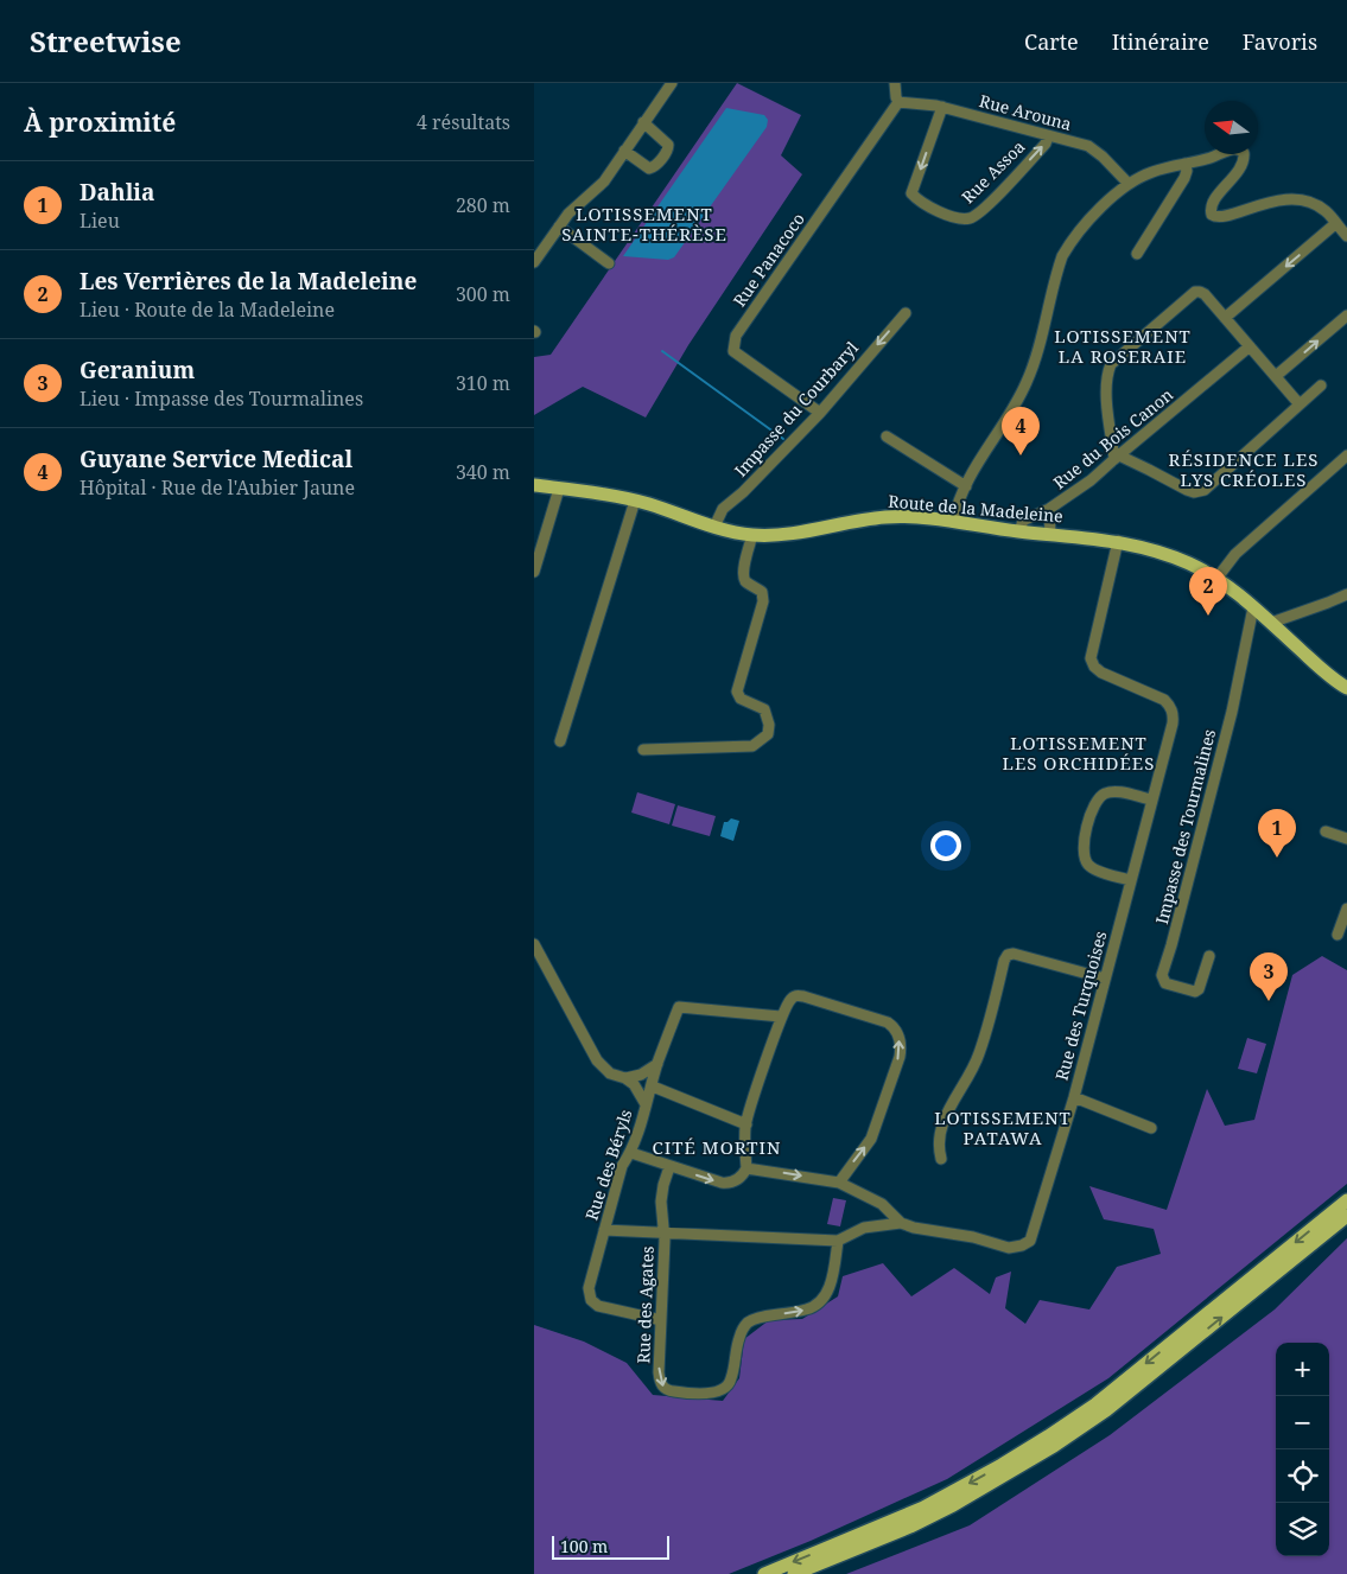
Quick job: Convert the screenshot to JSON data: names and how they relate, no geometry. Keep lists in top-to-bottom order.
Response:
{
  "streets": {
    "main road": ["Route de la Madeleine"],
    "street": [
      "Rue Arouna",
      "Rue Assoa",
      "Rue Panacoco",
      "Impasse du Courbaryl",
      "Rue du Bois Canon",
      "Impasse des Tourmalines",
      "Rue des Turquoises",
      "Rue des Béryls",
      "Rue des Agates"
    ]
  },
  "crossings": [
    ["Rue Arouna", "Rue Assoa"],
    ["Rue Arouna", "Rue Panacoco"],
    ["Rue Panacoco", "Impasse du Courbaryl"],
    ["Impasse du Courbaryl", "Route de la Madeleine"],
    ["Rue du Bois Canon", "Route de la Madeleine"],
    ["Route de la Madeleine", "Impasse des Tourmalines"],
    ["Route de la Madeleine", "Rue des Turquoises"],
    ["Rue des Turquoises", "Rue des Béryls"],
    ["Rue des Turquoises", "Rue des Agates"],
    ["Rue des Béryls", "Rue des Agates"]
  ],
  "one_way": ["Impasse du Courbaryl"],
  "districts": [
    "LOTISSEMENT SAINTE-THÉRÈSE",
    "LOTISSEMENT LA ROSERAIE",
    "RÉSIDENCE LES LYS CRÉOLES",
    "LOTISSEMENT LES ORCHIDÉES",
    "LOTISSEMENT PATAWA",
    "CITÉ MORTIN"
  ],
  "scale_bar": "100 m",
  "north": "left",
  "page": {
    "header": "Streetwise",
    "nav": ["Carte", "Itinéraire", "Favoris"],
    "heading": ["À proximité", "4 résultats"],
    "list": [
      {
        "mark": "1",
        "name": "Dahlia",
        "note": "Lieu",
        "value": "280 m"
      },
      {
        "mark": "2",
        "name": "Les Verrières de la Madeleine",
        "note": "Lieu · Route de la Madeleine",
        "value": "300 m"
      },
      {
        "mark": "3",
        "name": "Geranium",
        "note": "Lieu · Impasse des Tourmalines",
        "value": "310 m"
      },
      {
        "mark": "4",
        "name": "Guyane Service Medical",
        "note": "Hôpital · Rue de l'Aubier Jaune",
        "value": "340 m"
      }
    ],
    "pins": [
      "4",
      "2",
      "1",
      "3"
    ],
    "map_buttons": ["+", "−"],
    "scale": "100 m"
  }
}
